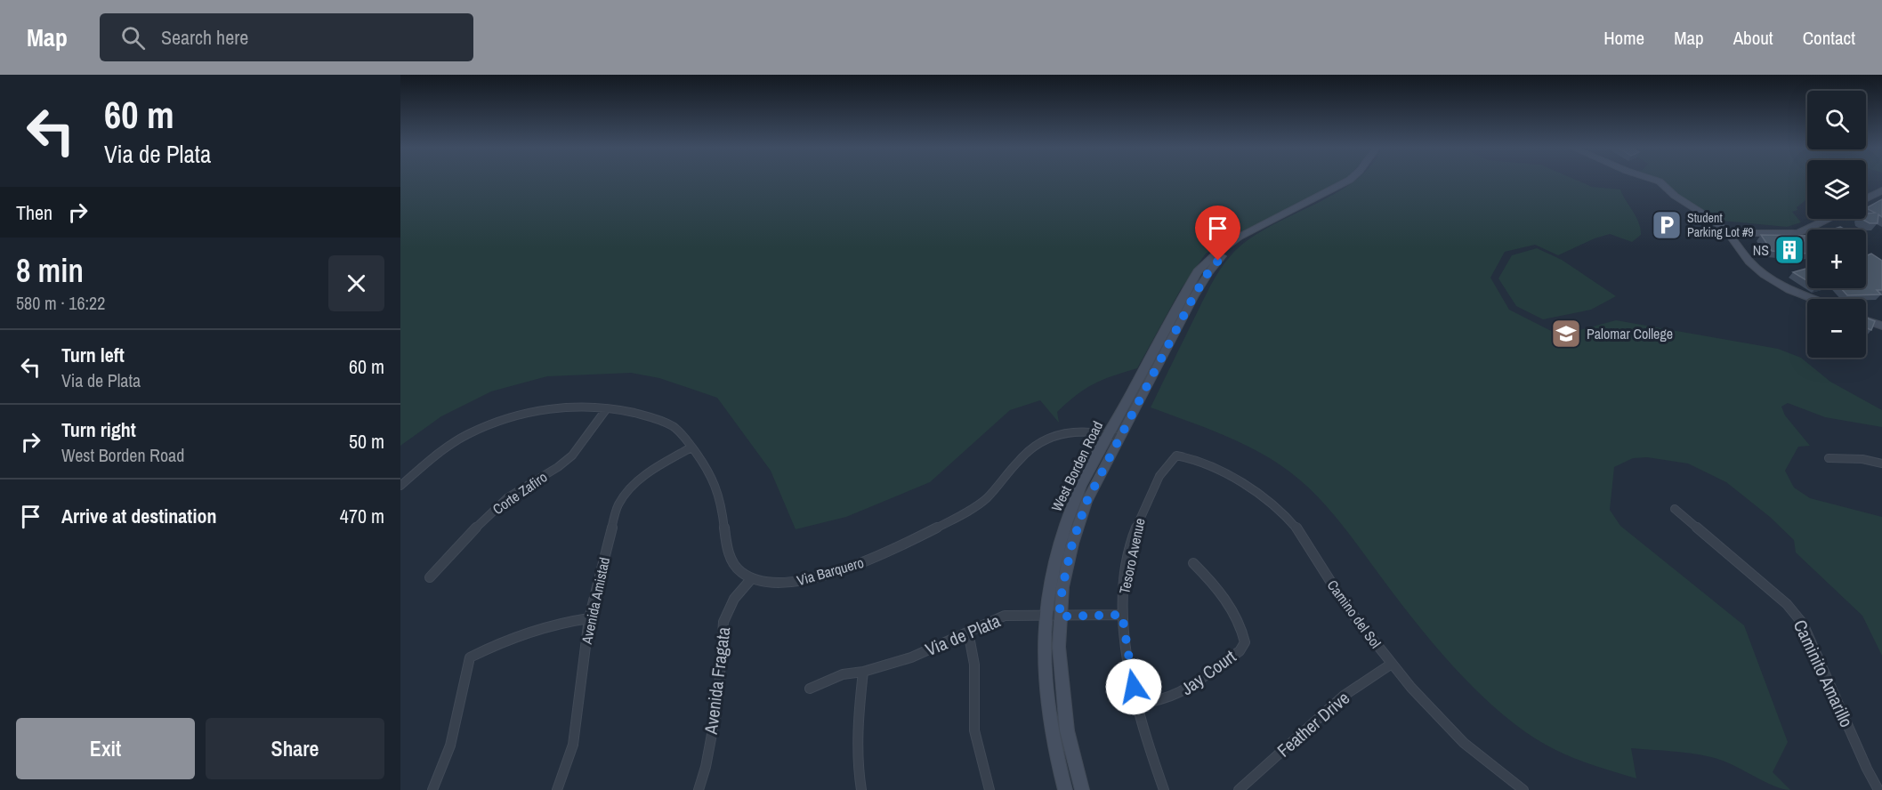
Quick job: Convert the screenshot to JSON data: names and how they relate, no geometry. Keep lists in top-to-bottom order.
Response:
{
  "streets": {
    "main road": ["West Borden Road"],
    "street": [
      "Corte Zafiro",
      "Tesoro Avenue",
      "Via Barquero",
      "Avenida Amistad",
      "Camino del Sol",
      "Via de Plata",
      "Jay Court",
      "Caminito Amarillo",
      "Avenida Fragata",
      "Feather Drive"
    ]
  },
  "crossings": [
    ["West Borden Road", "Via Barquero"],
    ["West Borden Road", "Via de Plata"],
    ["Tesoro Avenue", "Camino del Sol"],
    ["Tesoro Avenue", "Via de Plata"],
    ["Tesoro Avenue", "Jay Court"],
    ["Via Barquero", "Avenida Fragata"],
    ["Camino del Sol", "Feather Drive"]
  ],
  "places": {
    "parking": ["Student Parking Lot #9"],
    "building": ["NS"],
    "school or university": ["Palomar College"]
  },
  "page": {
    "header": "Map",
    "search": "Search here",
    "nav": [
      "Home",
      "Map",
      "About",
      "Contact"
    ],
    "turn": ["60 m", "Via de Plata"],
    "map_buttons": ["+", "−"],
    "then": "Then",
    "heading": ["8 min", "580 m · 16:22"],
    "list": [
      {
        "name": "Turn left",
        "note": "Via de Plata",
        "value": "60 m"
      },
      {
        "name": "Turn right",
        "note": "West Borden Road",
        "value": "50 m"
      },
      {
        "name": "Arrive at destination",
        "value": "470 m"
      }
    ],
    "buttons": ["Exit", "Share"]
  }
}
